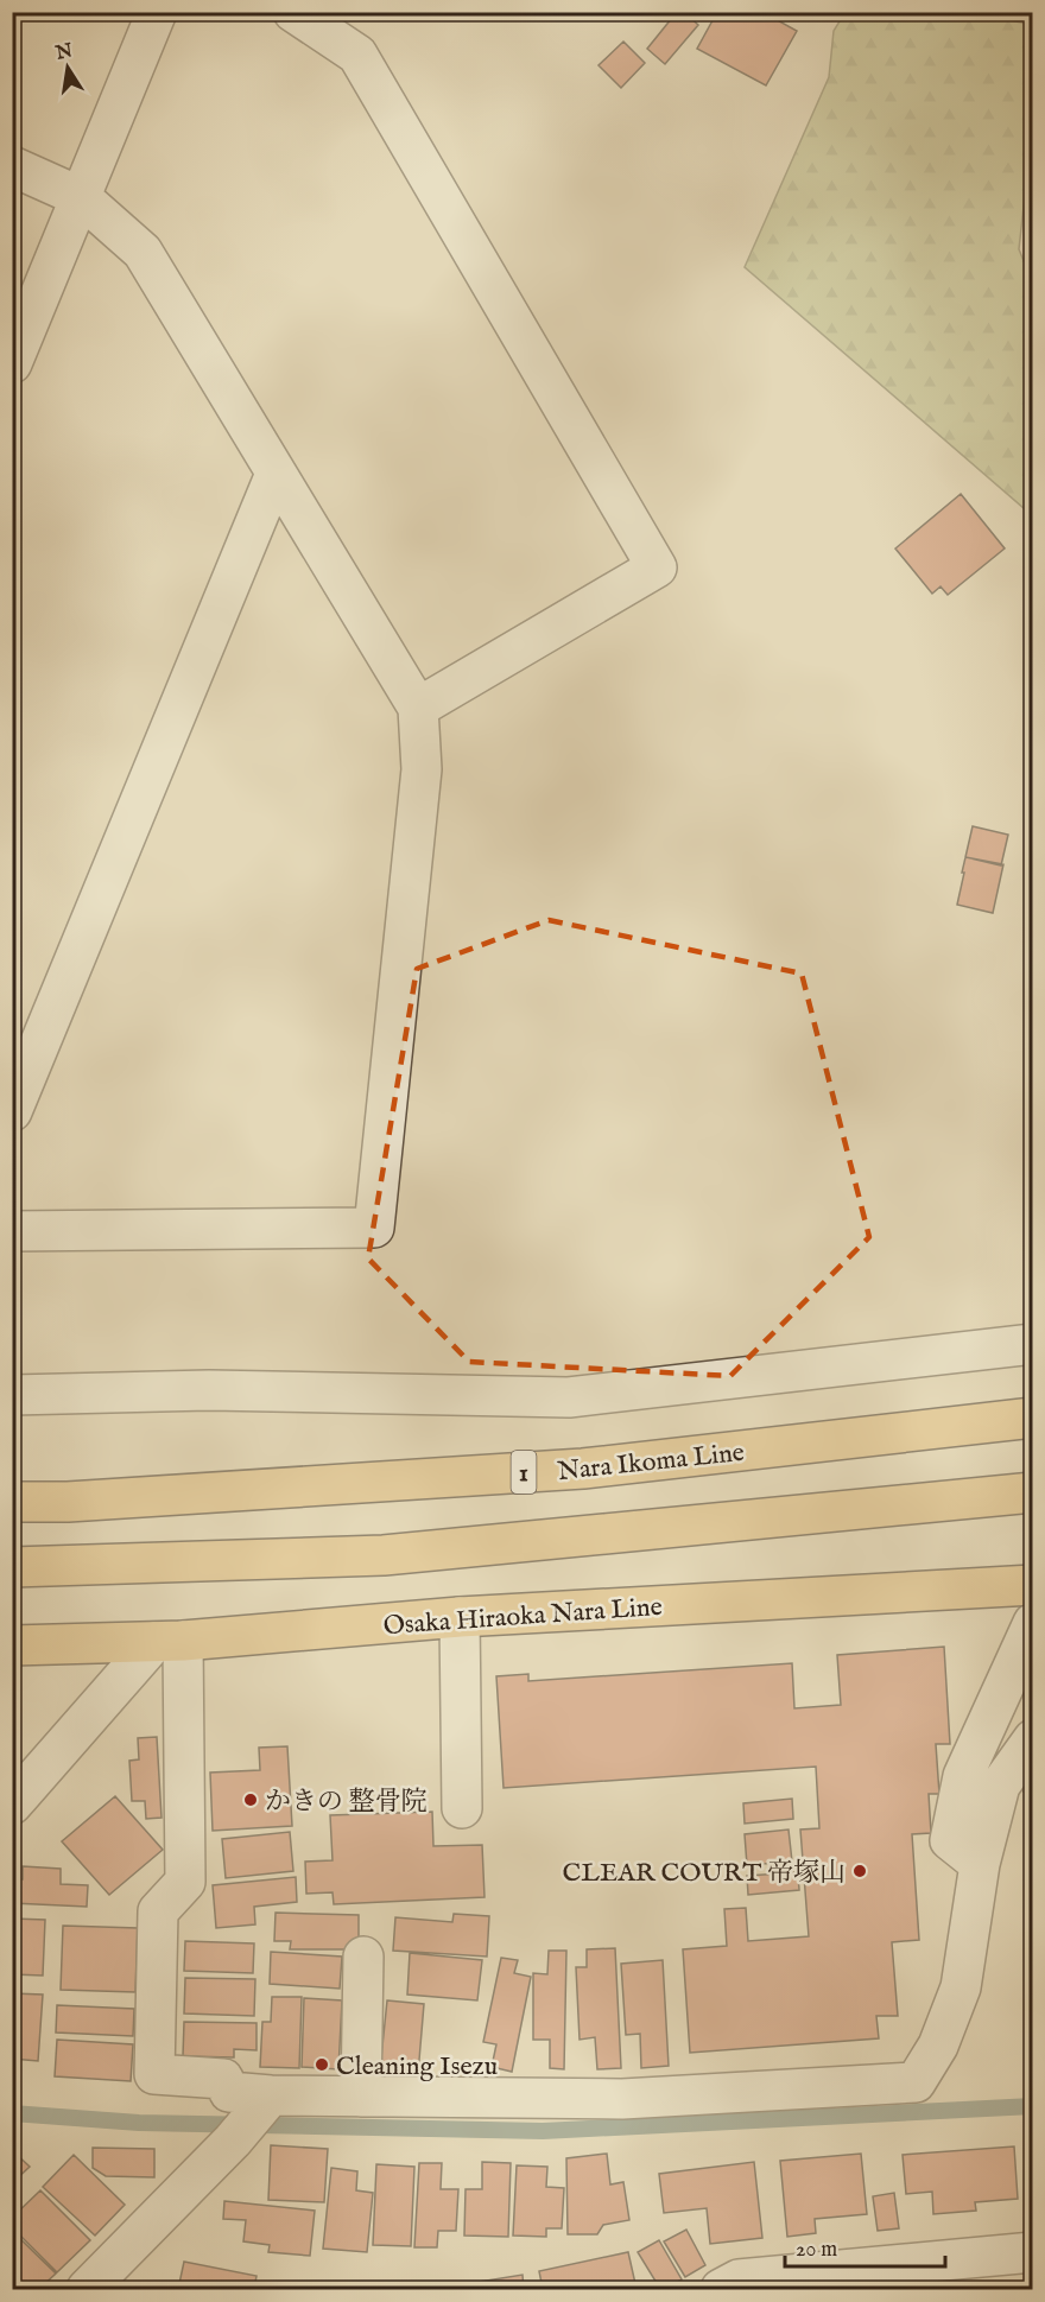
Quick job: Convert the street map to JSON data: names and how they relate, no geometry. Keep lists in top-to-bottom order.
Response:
{
  "streets": {
    "main road": ["Nara Ikoma Line", "1", "Osaka Hiraoka Nara Line"]
  },
  "places": ["かきの 整骨院", "CLEAR COURT 帝塚山", "Cleaning Isezu"],
  "scale_bar": "20 m",
  "north": "top"
}
